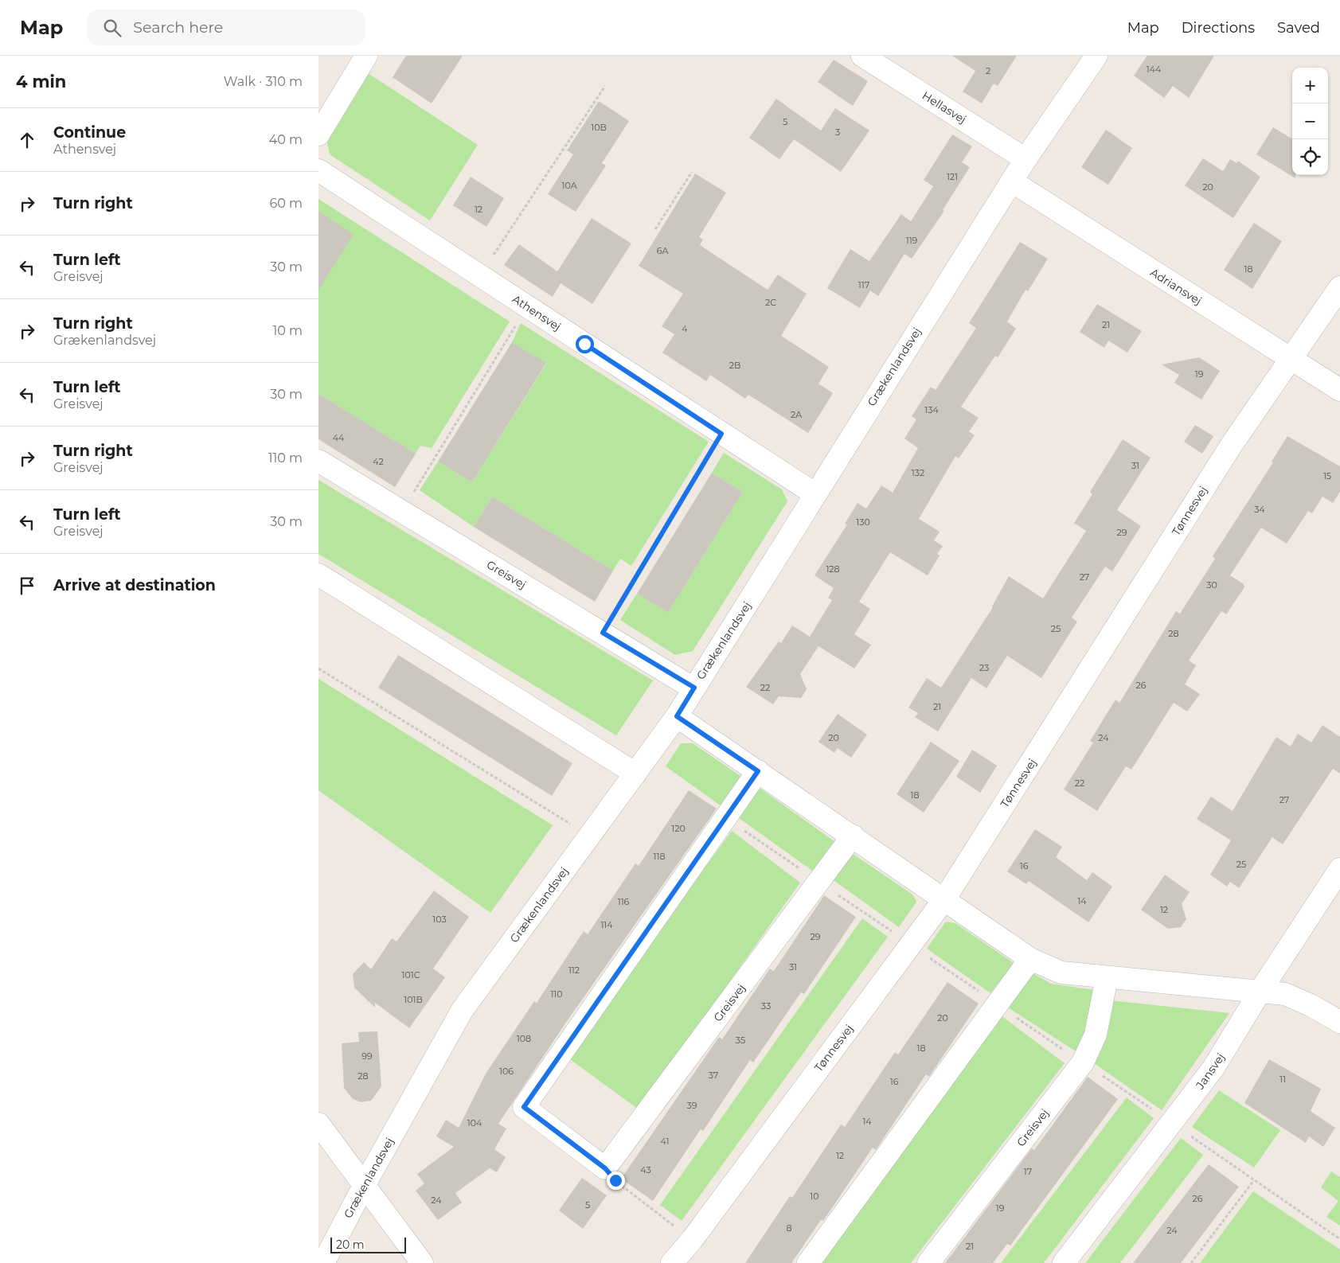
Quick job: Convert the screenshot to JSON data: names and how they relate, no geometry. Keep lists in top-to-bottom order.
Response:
{
  "streets": {
    "street": [
      "Hellasvej",
      "Adriansvej",
      "Athensvej",
      "Grækenlandsvej",
      "Tønnesvej",
      "Greisvej",
      "Jansvej"
    ]
  },
  "crossings": [
    ["Hellasvej", "Grækenlandsvej"],
    ["Adriansvej", "Grækenlandsvej"],
    ["Adriansvej", "Tønnesvej"],
    ["Athensvej", "Grækenlandsvej"],
    ["Grækenlandsvej", "Greisvej"]
  ],
  "house_numbers": [
    "144",
    "2",
    "5",
    "10B",
    "3",
    "121",
    "10A",
    "20",
    "12",
    "119",
    "6A",
    "18",
    "117",
    "2C",
    "21",
    "4",
    "2B",
    "19",
    "134",
    "2A",
    "44",
    "42",
    "31",
    "132",
    "15",
    "34",
    "130",
    "29",
    "128",
    "27",
    "30",
    "25",
    "28",
    "23",
    "26",
    "22",
    "21",
    "20",
    "24",
    "22",
    "18",
    "27",
    "120",
    "118",
    "25",
    "16",
    "14",
    "116",
    "12",
    "103",
    "114",
    "29",
    "31",
    "112",
    "101C",
    "110",
    "101B",
    "33",
    "20",
    "108",
    "35",
    "18",
    "99",
    "106",
    "37",
    "28",
    "11",
    "16",
    "39",
    "14",
    "104",
    "41",
    "12",
    "43",
    "17",
    "10",
    "26",
    "24",
    "5",
    "19",
    "8",
    "24",
    "21"
  ],
  "scale_bar": "20 m",
  "page": {
    "header": "Map",
    "search": "Search here",
    "nav": ["Map", "Directions", "Saved"],
    "heading": ["4 min", "Walk · 310 m"],
    "map_buttons": ["+", "−"],
    "list": [
      ["Continue", "Athensvej", "40 m"],
      ["Turn right", "60 m"],
      ["Turn left", "Greisvej", "30 m"],
      ["Turn right", "Grækenlandsvej", "10 m"],
      ["Turn left", "Greisvej", "30 m"],
      ["Turn right", "Greisvej", "110 m"],
      ["Turn left", "Greisvej", "30 m"],
      "Arrive at destination"
    ],
    "scale": "20 m"
  }
}
